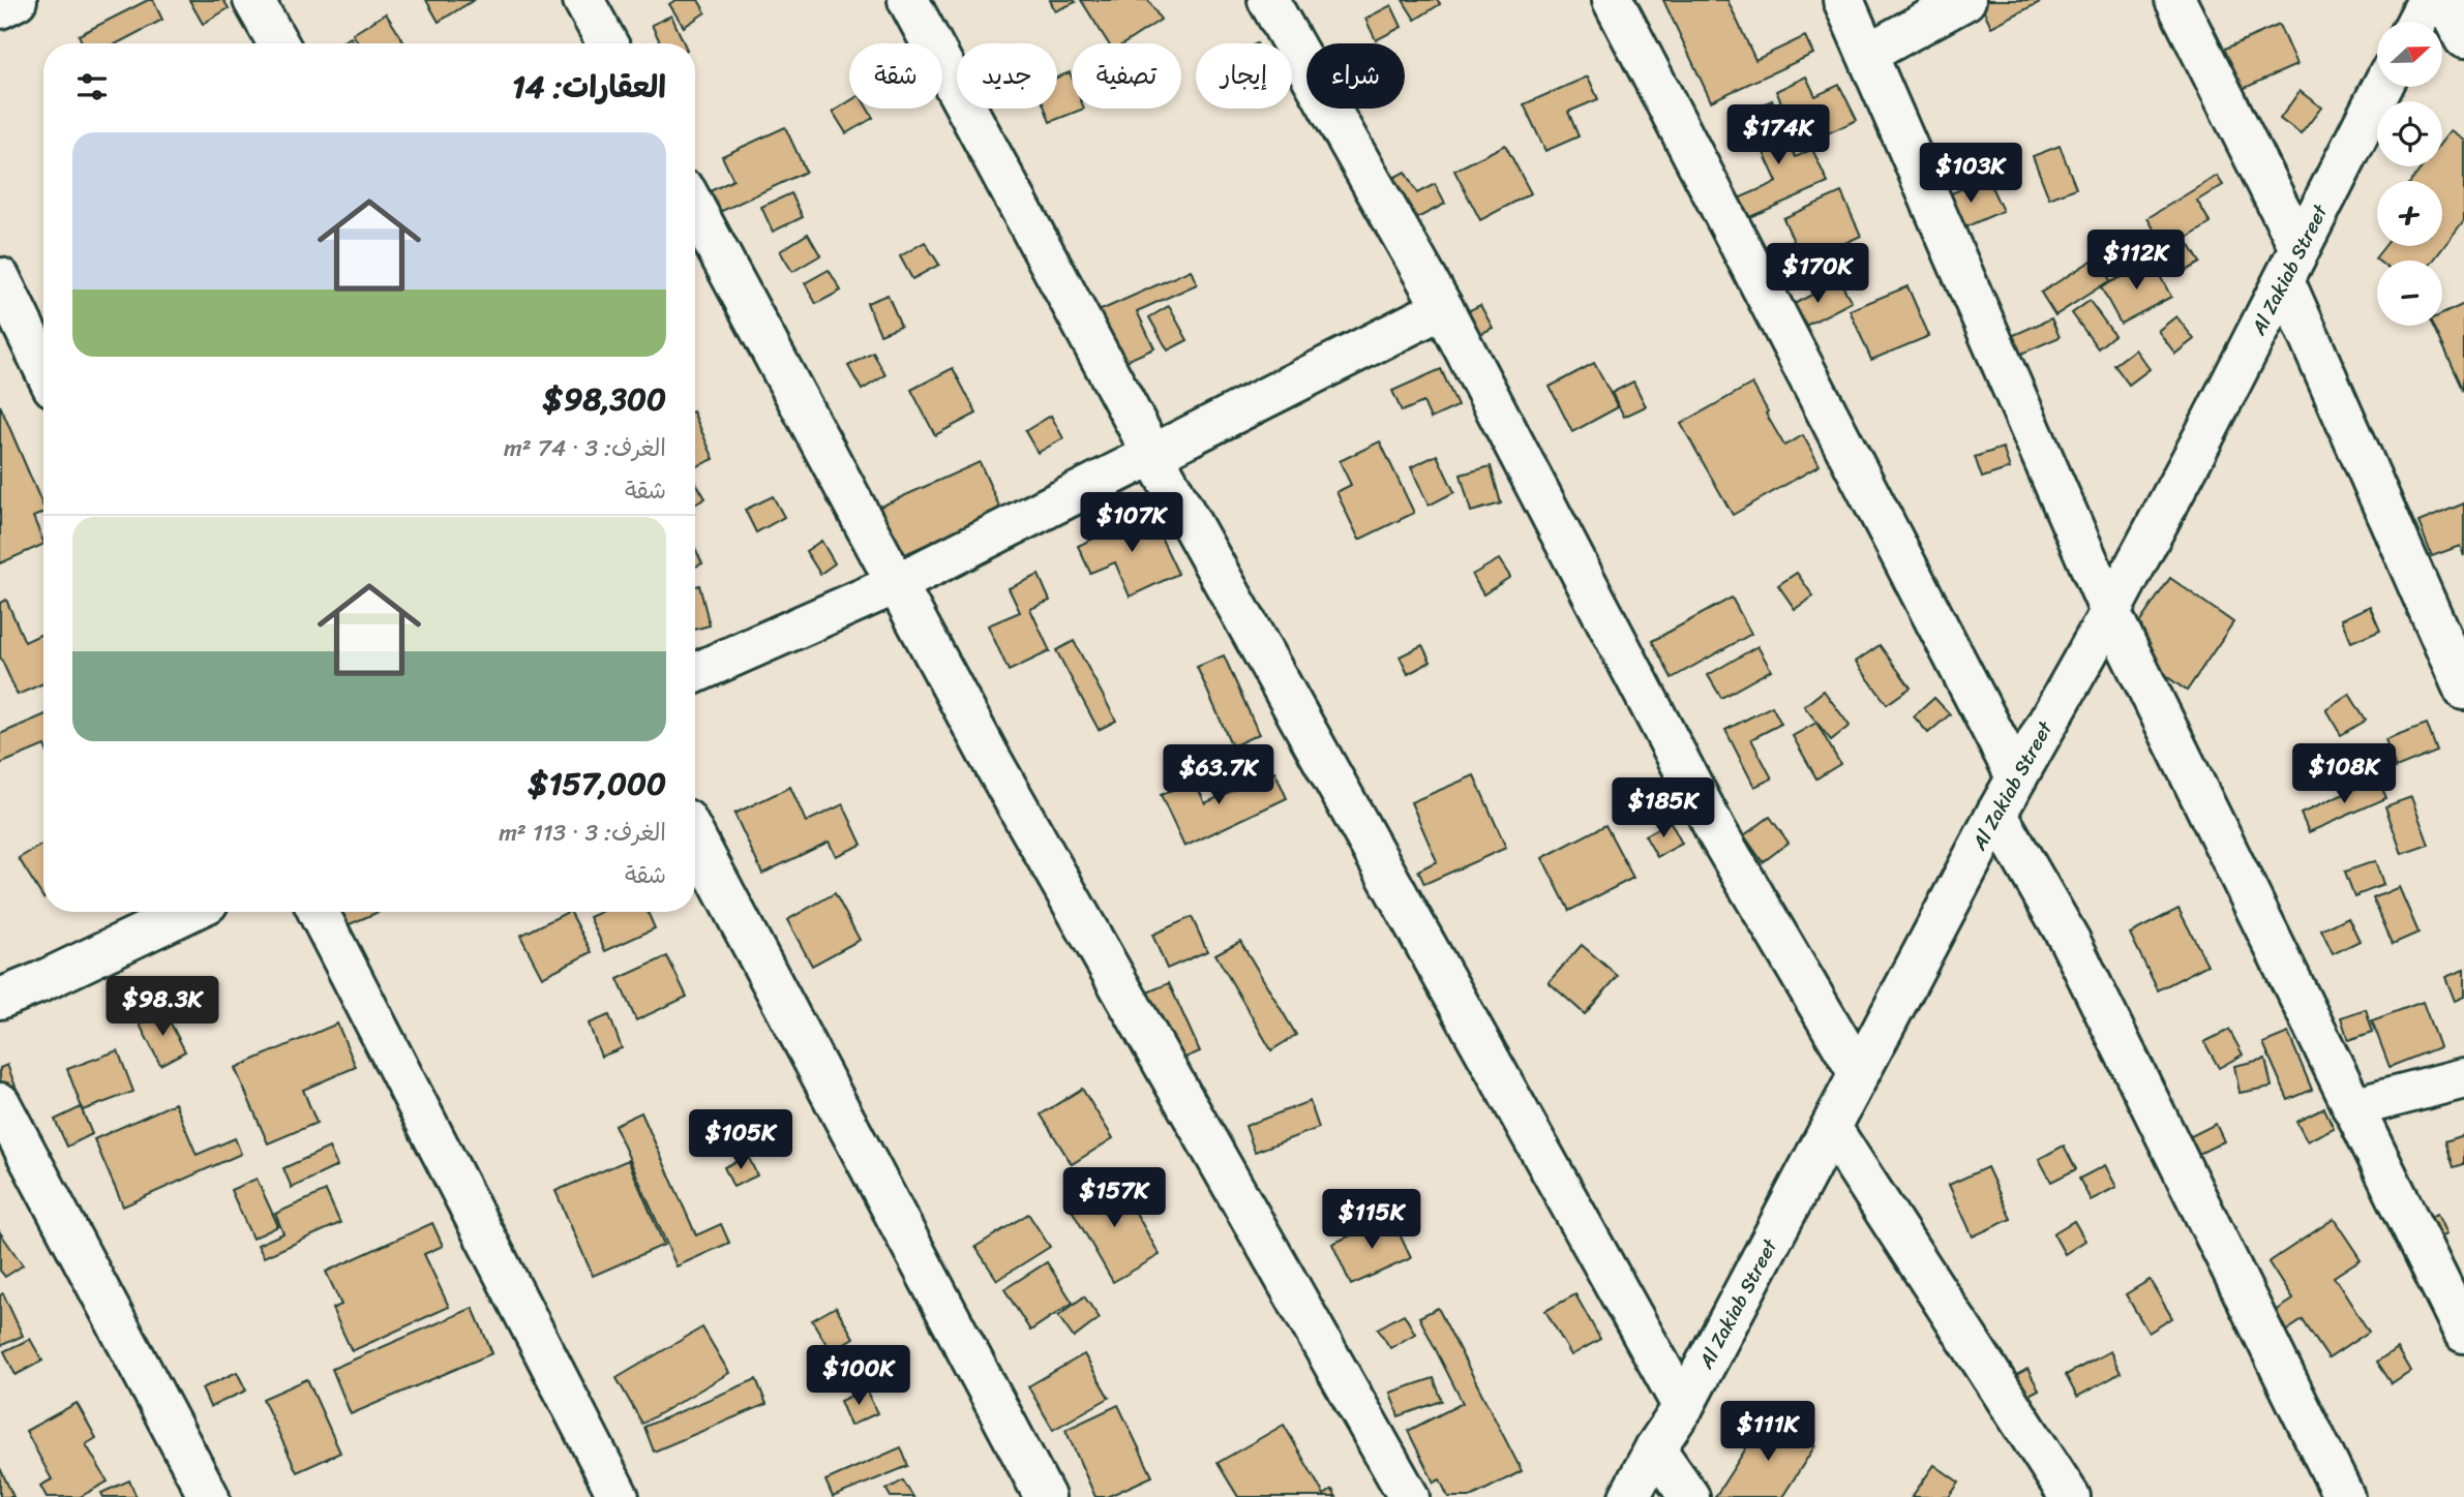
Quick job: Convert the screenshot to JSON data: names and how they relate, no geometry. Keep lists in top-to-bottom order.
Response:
{
  "streets": {
    "street": ["Al Zakiab Street"]
  },
  "north": "right",
  "page": {
    "map_buttons": ["+", "−"],
    "chip": [
      "شراء",
      "إيجار",
      "تصفية",
      "جديد",
      "شقة"
    ],
    "heading": "العقارات: 14",
    "price": [
      "$174K",
      "$103K",
      "$112K",
      "$170K",
      "$107K",
      "$108K",
      "$63.7K",
      "$185K",
      "$98.3K",
      "$105K",
      "$157K",
      "$115K",
      "$100K",
      "$111K"
    ],
    "list": [
      {
        "name": "$98,300",
        "note": "الغرف: 3 · 74 m² · شقة"
      },
      {
        "name": "$157,000",
        "note": "الغرف: 3 · 113 m² · شقة"
      }
    ]
  }
}
